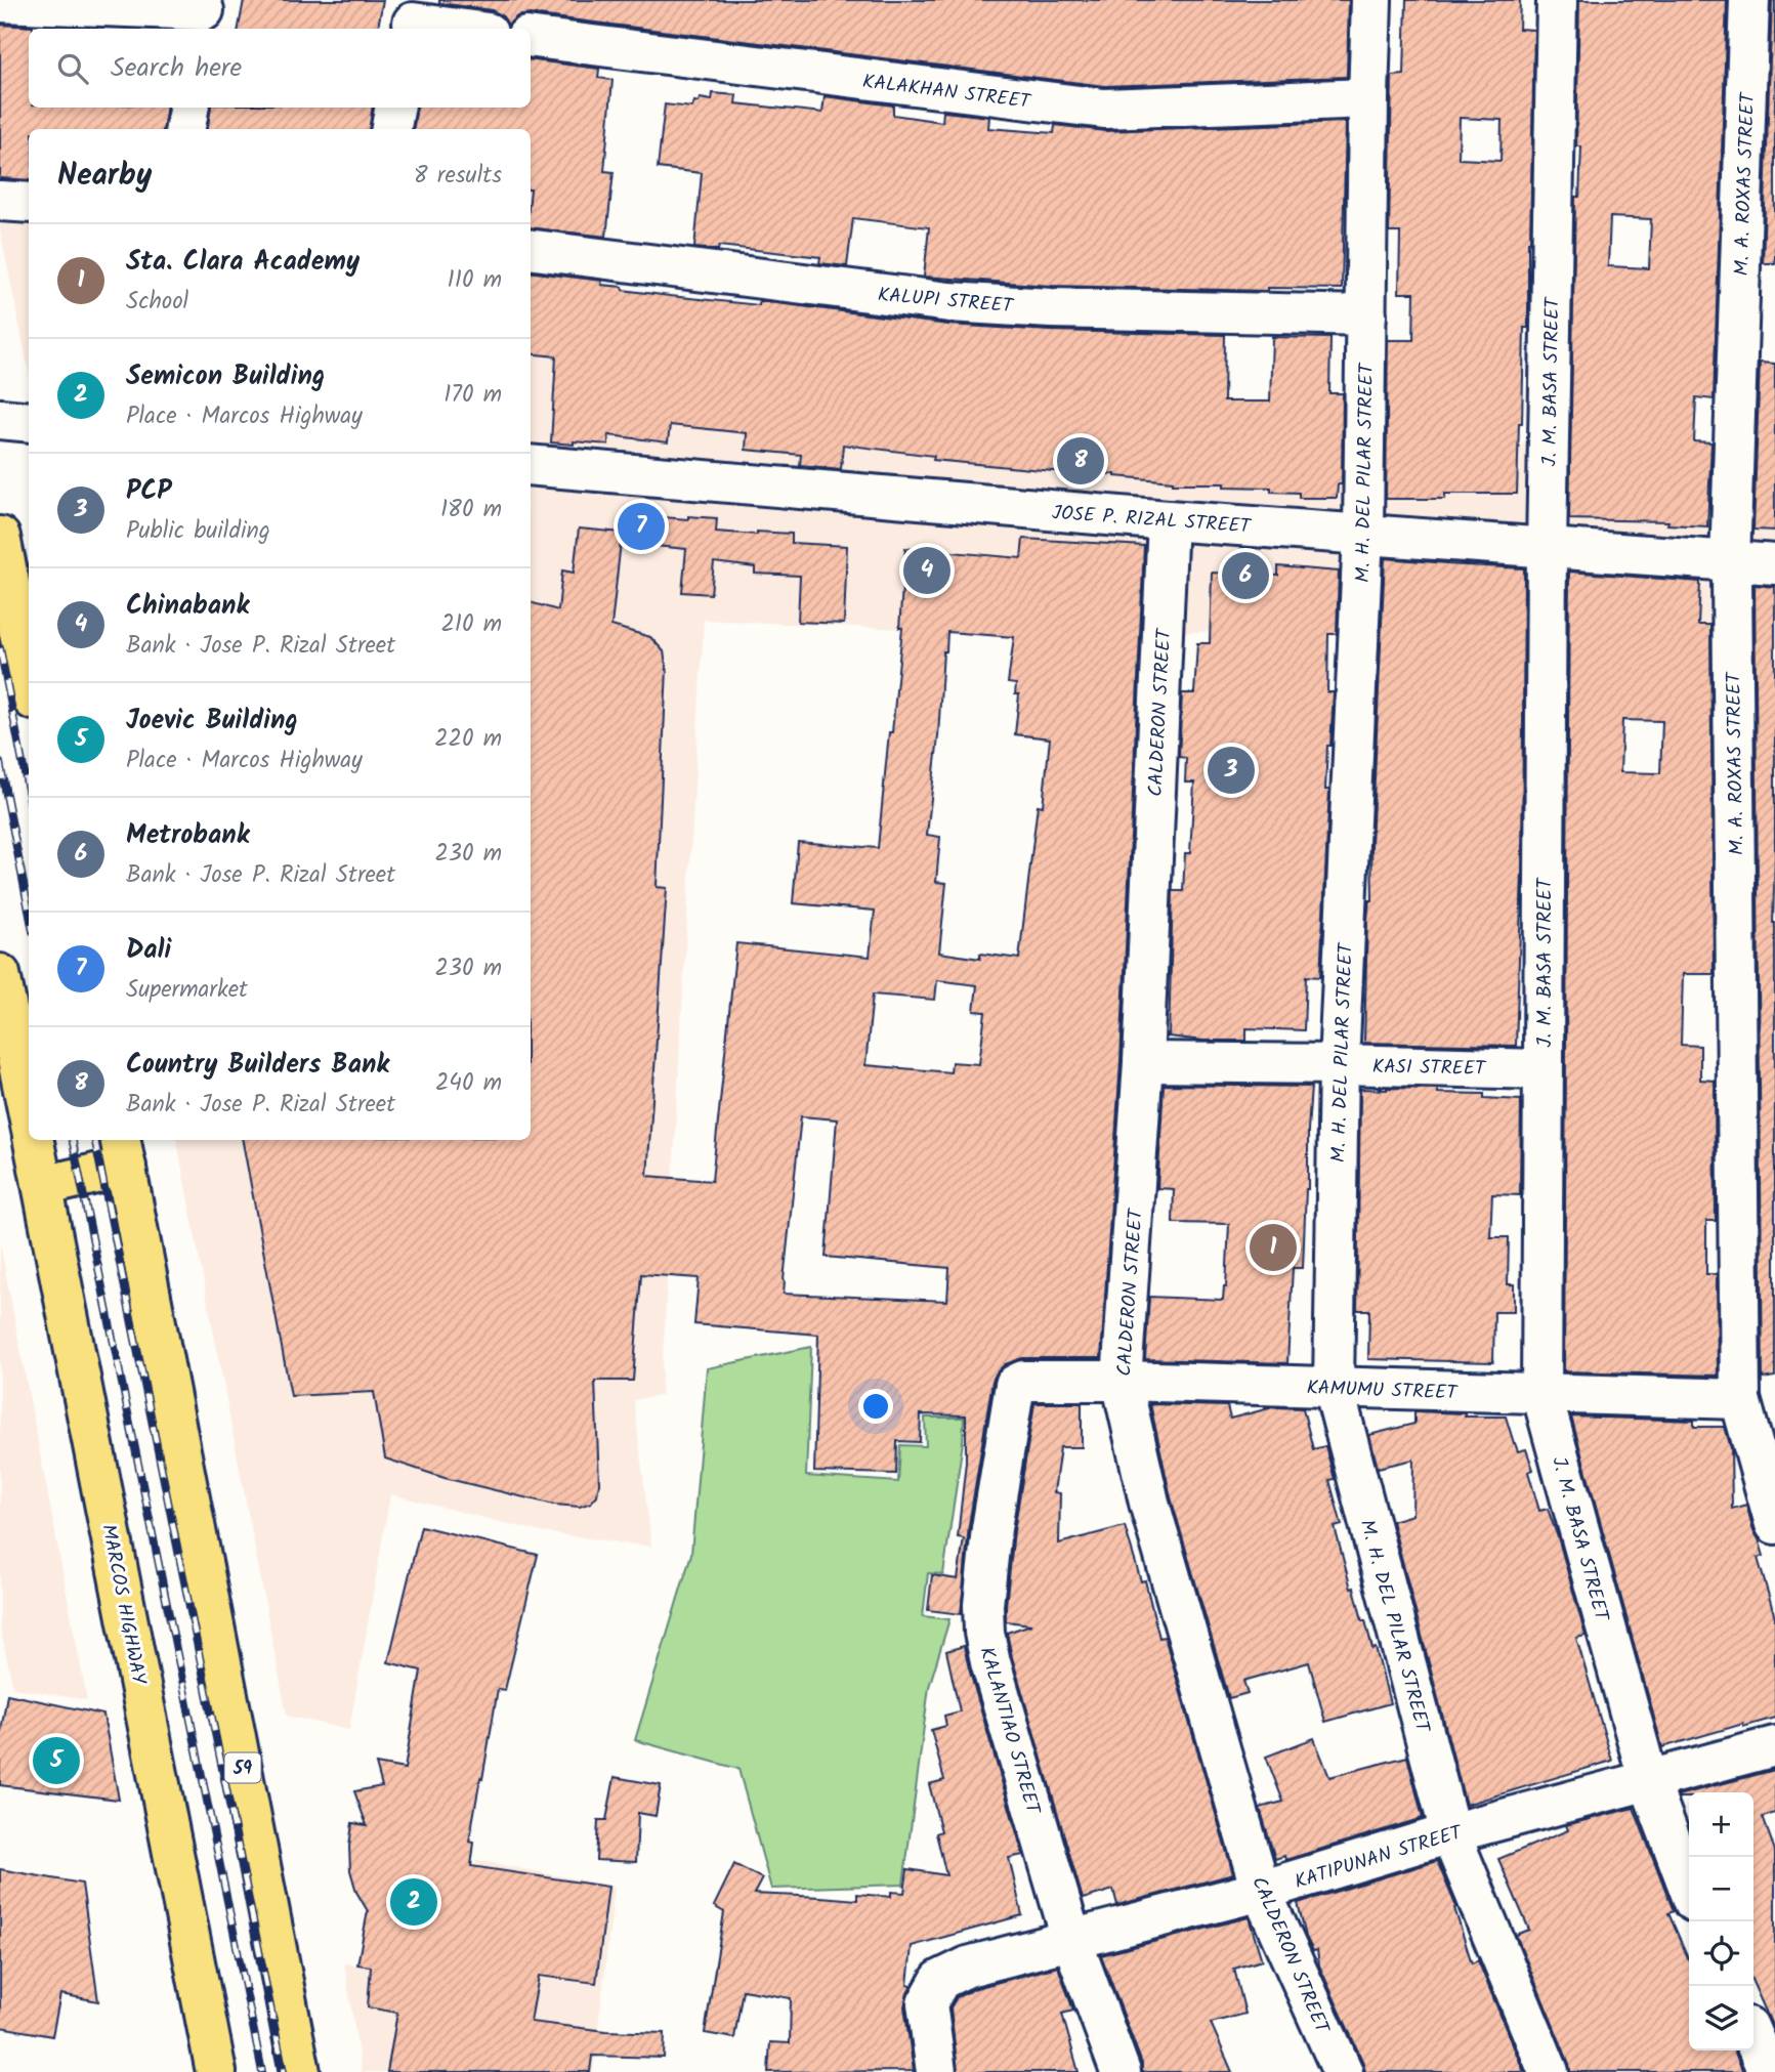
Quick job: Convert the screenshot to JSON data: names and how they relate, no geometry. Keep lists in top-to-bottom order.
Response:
{
  "streets": {
    "main road": ["MARCOS HIGHWAY", "59"],
    "street": [
      "KALAKHAN STREET",
      "M. A. ROXAS STREET",
      "KALUPI STREET",
      "J. M. BASA STREET",
      "M. H. DEL PILAR STREET",
      "JOSE P. RIZAL STREET",
      "CALDERON STREET",
      "KASI STREET",
      "KAMUMU STREET",
      "KALANTIAO STREET",
      "KATIPUNAN STREET"
    ]
  },
  "crossings": [
    ["KALAKHAN STREET", "M. H. DEL PILAR STREET"],
    ["M. A. ROXAS STREET", "JOSE P. RIZAL STREET"],
    ["M. A. ROXAS STREET", "KAMUMU STREET"],
    ["KALUPI STREET", "M. H. DEL PILAR STREET"],
    ["J. M. BASA STREET", "JOSE P. RIZAL STREET"],
    ["J. M. BASA STREET", "KASI STREET"],
    ["J. M. BASA STREET", "KAMUMU STREET"],
    ["J. M. BASA STREET", "KATIPUNAN STREET"],
    ["M. H. DEL PILAR STREET", "JOSE P. RIZAL STREET"],
    ["M. H. DEL PILAR STREET", "KASI STREET"],
    ["M. H. DEL PILAR STREET", "KAMUMU STREET"],
    ["M. H. DEL PILAR STREET", "KATIPUNAN STREET"],
    ["JOSE P. RIZAL STREET", "CALDERON STREET"],
    ["CALDERON STREET", "KASI STREET"],
    ["CALDERON STREET", "KAMUMU STREET"],
    ["CALDERON STREET", "KATIPUNAN STREET"],
    ["KAMUMU STREET", "KALANTIAO STREET"],
    ["KALANTIAO STREET", "KATIPUNAN STREET"]
  ],
  "page": {
    "search": "Search here",
    "heading": ["Nearby", "8 results"],
    "list": [
      {
        "mark": "1",
        "name": "Sta. Clara Academy",
        "note": "School",
        "value": "110 m"
      },
      {
        "mark": "2",
        "name": "Semicon Building",
        "note": "Place · Marcos Highway",
        "value": "170 m"
      },
      {
        "mark": "3",
        "name": "PCP",
        "note": "Public building",
        "value": "180 m"
      },
      {
        "mark": "4",
        "name": "Chinabank",
        "note": "Bank · Jose P. Rizal Street",
        "value": "210 m"
      },
      {
        "mark": "5",
        "name": "Joevic Building",
        "note": "Place · Marcos Highway",
        "value": "220 m"
      },
      {
        "mark": "6",
        "name": "Metrobank",
        "note": "Bank · Jose P. Rizal Street",
        "value": "230 m"
      },
      {
        "mark": "7",
        "name": "Dali",
        "note": "Supermarket",
        "value": "230 m"
      },
      {
        "mark": "8",
        "name": "Country Builders Bank",
        "note": "Bank · Jose P. Rizal Street",
        "value": "240 m"
      }
    ],
    "pins": [
      "8",
      "7",
      "4",
      "6",
      "3",
      "1",
      "5",
      "2"
    ],
    "map_buttons": ["+", "−"]
  }
}
